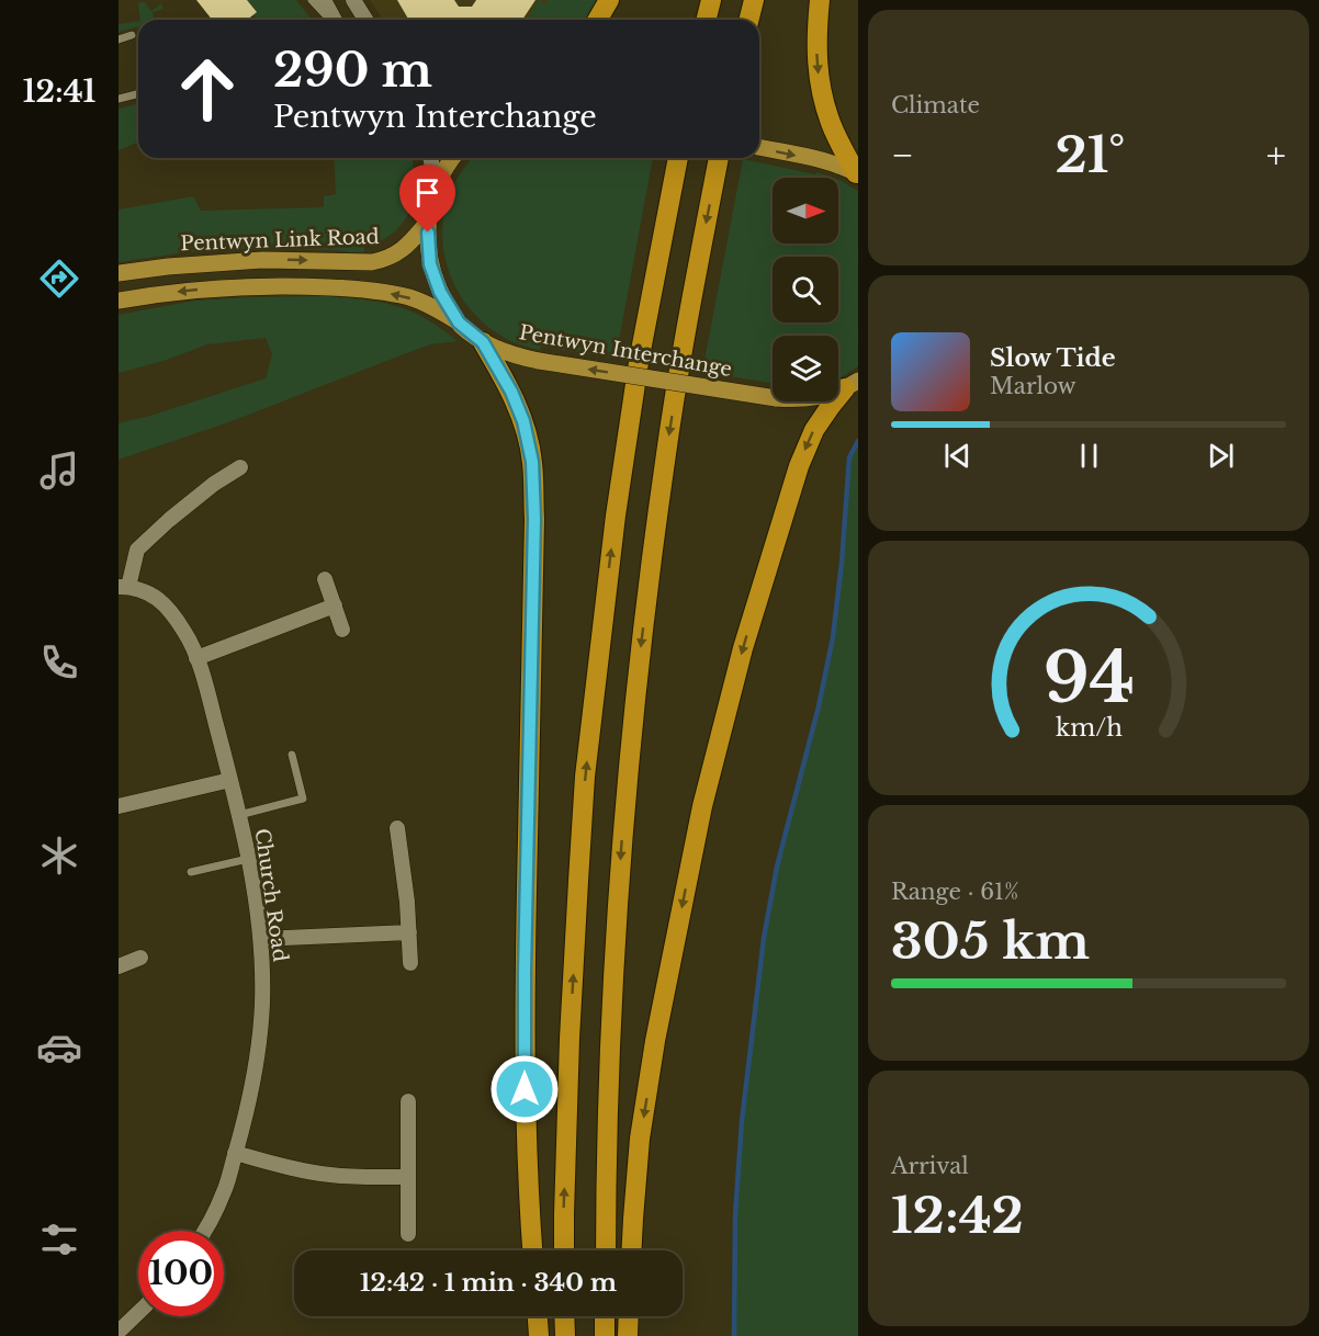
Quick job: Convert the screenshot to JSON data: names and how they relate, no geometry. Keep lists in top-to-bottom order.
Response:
{
  "streets": {
    "main road": ["Pentwyn Link Road", "Pentwyn Interchange"],
    "street": ["Church Road"]
  },
  "crossings": [
    ["Pentwyn Link Road", "Pentwyn Interchange"]
  ],
  "one_way": ["Pentwyn Interchange"],
  "north": "right",
  "page": {
    "tabs": "12:41",
    "tile": [
      "Climate",
      ["Range · 61%", "305 km"],
      ["Arrival", "12:42"]
    ],
    "turn": ["290 m", "Pentwyn Interchange"],
    "heat": ["−", "21°", "+"],
    "song": ["Slow Tide", "Marlow"],
    "limit": "100",
    "trip": "12:42 · 1 min · 340 m",
    "gauge": ["94", "km/h"]
  }
}
